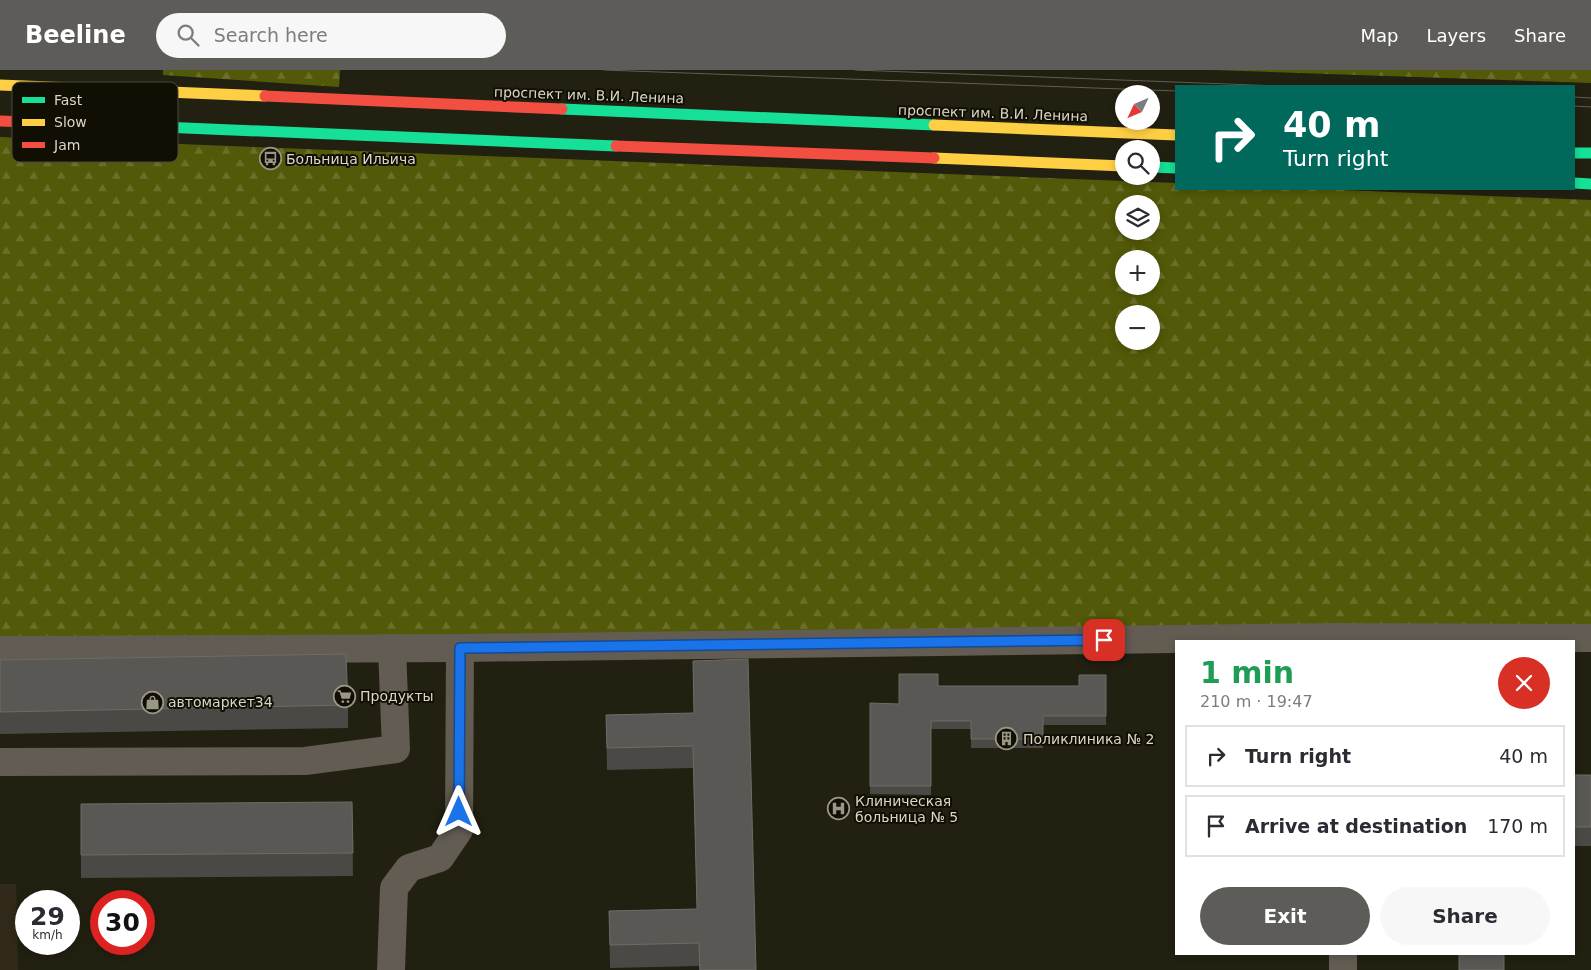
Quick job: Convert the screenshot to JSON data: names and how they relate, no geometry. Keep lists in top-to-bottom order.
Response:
{
  "streets": {
    "main road": ["проспект им. В.И. Ленина"]
  },
  "places": {
    "bus stop": ["Больница Ильича"],
    "supermarket": ["Продукты"],
    "shop": ["автомаркет34"],
    "building": ["Поликлиника № 2"],
    "hospital": ["Клиническая больница № 5"]
  },
  "legend": ["Fast", "Slow", "Jam"],
  "north": "bottom left",
  "page": {
    "header": "Beeline",
    "search": "Search here",
    "nav": ["Map", "Layers", "Share"],
    "map_buttons": ["+", "−"],
    "turn": ["40 m", "Turn right"],
    "heading": ["1 min", "210 m · 19:47"],
    "list": [
      {
        "name": "Turn right",
        "value": "40 m"
      },
      {
        "name": "Arrive at destination",
        "value": "170 m"
      }
    ],
    "buttons": ["Exit", "Share"],
    "speed": "29 km/h",
    "limit": "30"
  }
}
